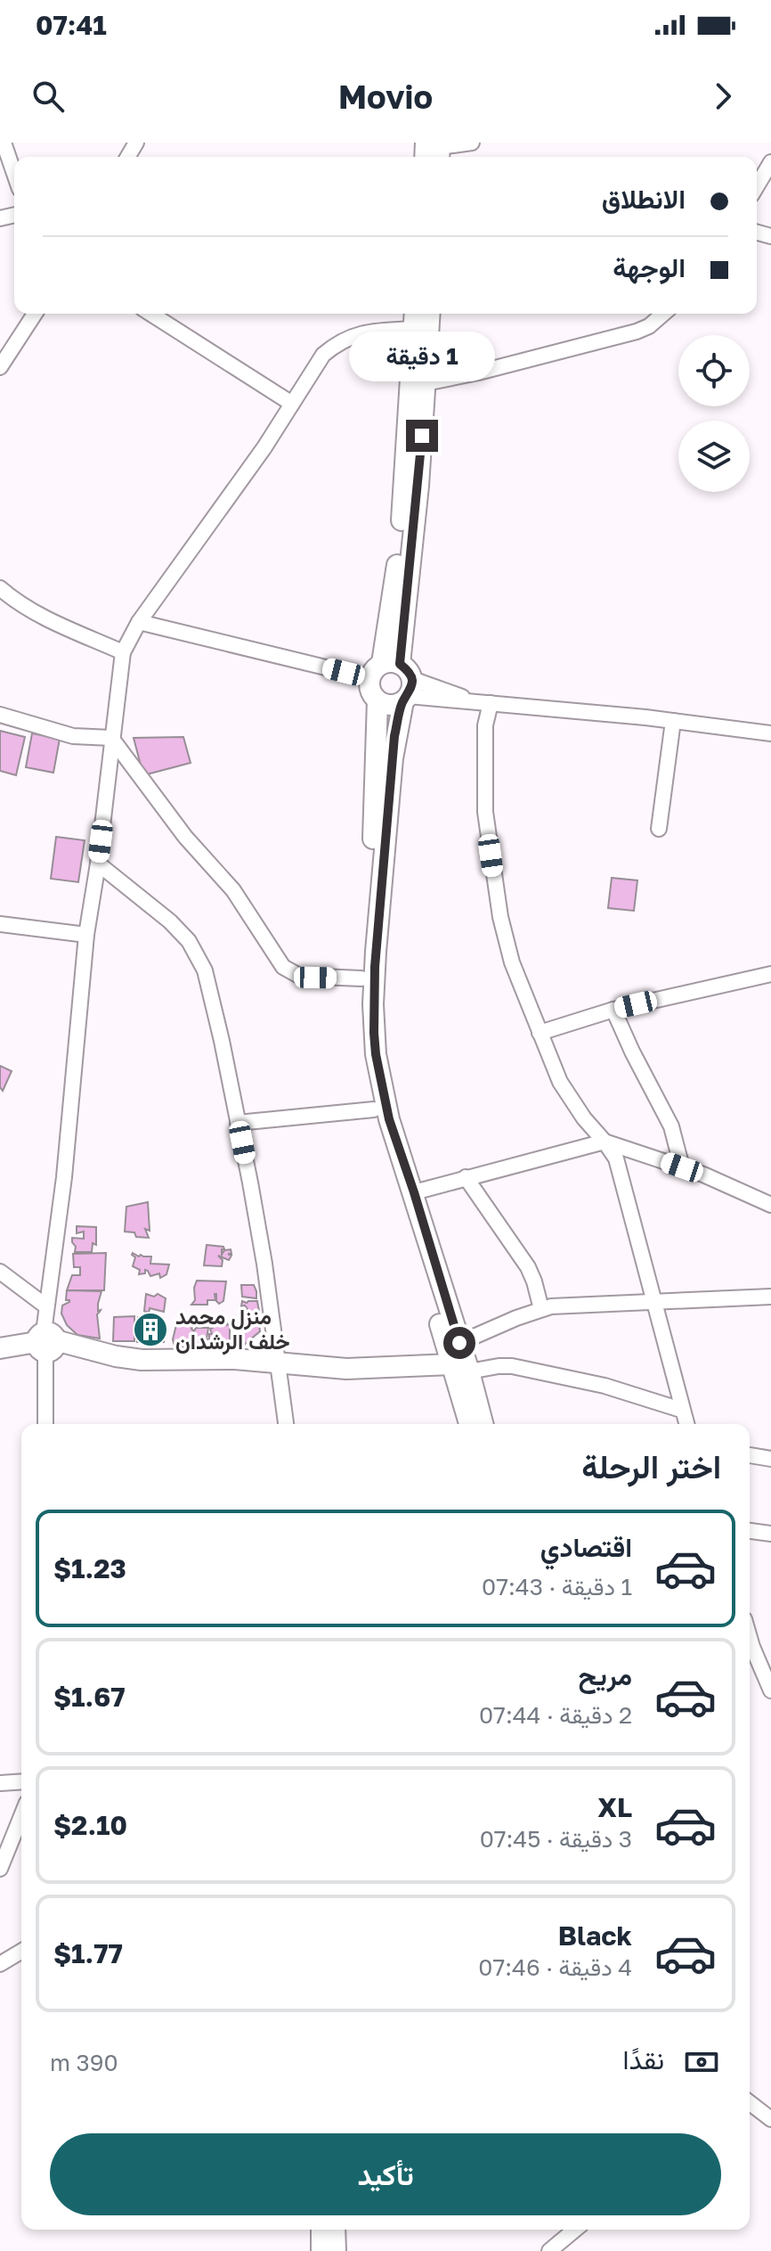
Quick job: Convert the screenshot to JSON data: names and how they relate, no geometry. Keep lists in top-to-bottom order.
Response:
{
  "places": {
    "building": ["منزل محمد خلف الرشدان"]
  },
  "page": {
    "status": "07:41",
    "header": "Movio",
    "banner": ["الانطلاق", "الوجهة"],
    "bubble": "1 دقيقة",
    "heading": "اختر الرحلة",
    "list": [
      {
        "name": "اقتصادي",
        "note": "1 دقيقة · 07:43",
        "value": "$1.23"
      },
      {
        "name": "مريح",
        "note": "2 دقيقة · 07:44",
        "value": "$1.67"
      },
      {
        "name": "XL",
        "note": "3 دقيقة · 07:45",
        "value": "$2.10"
      },
      {
        "name": "Black",
        "note": "4 دقيقة · 07:46",
        "value": "$1.77"
      }
    ],
    "pay": ["نقدًا", "390 m"],
    "buttons": "تأكيد"
  }
}
